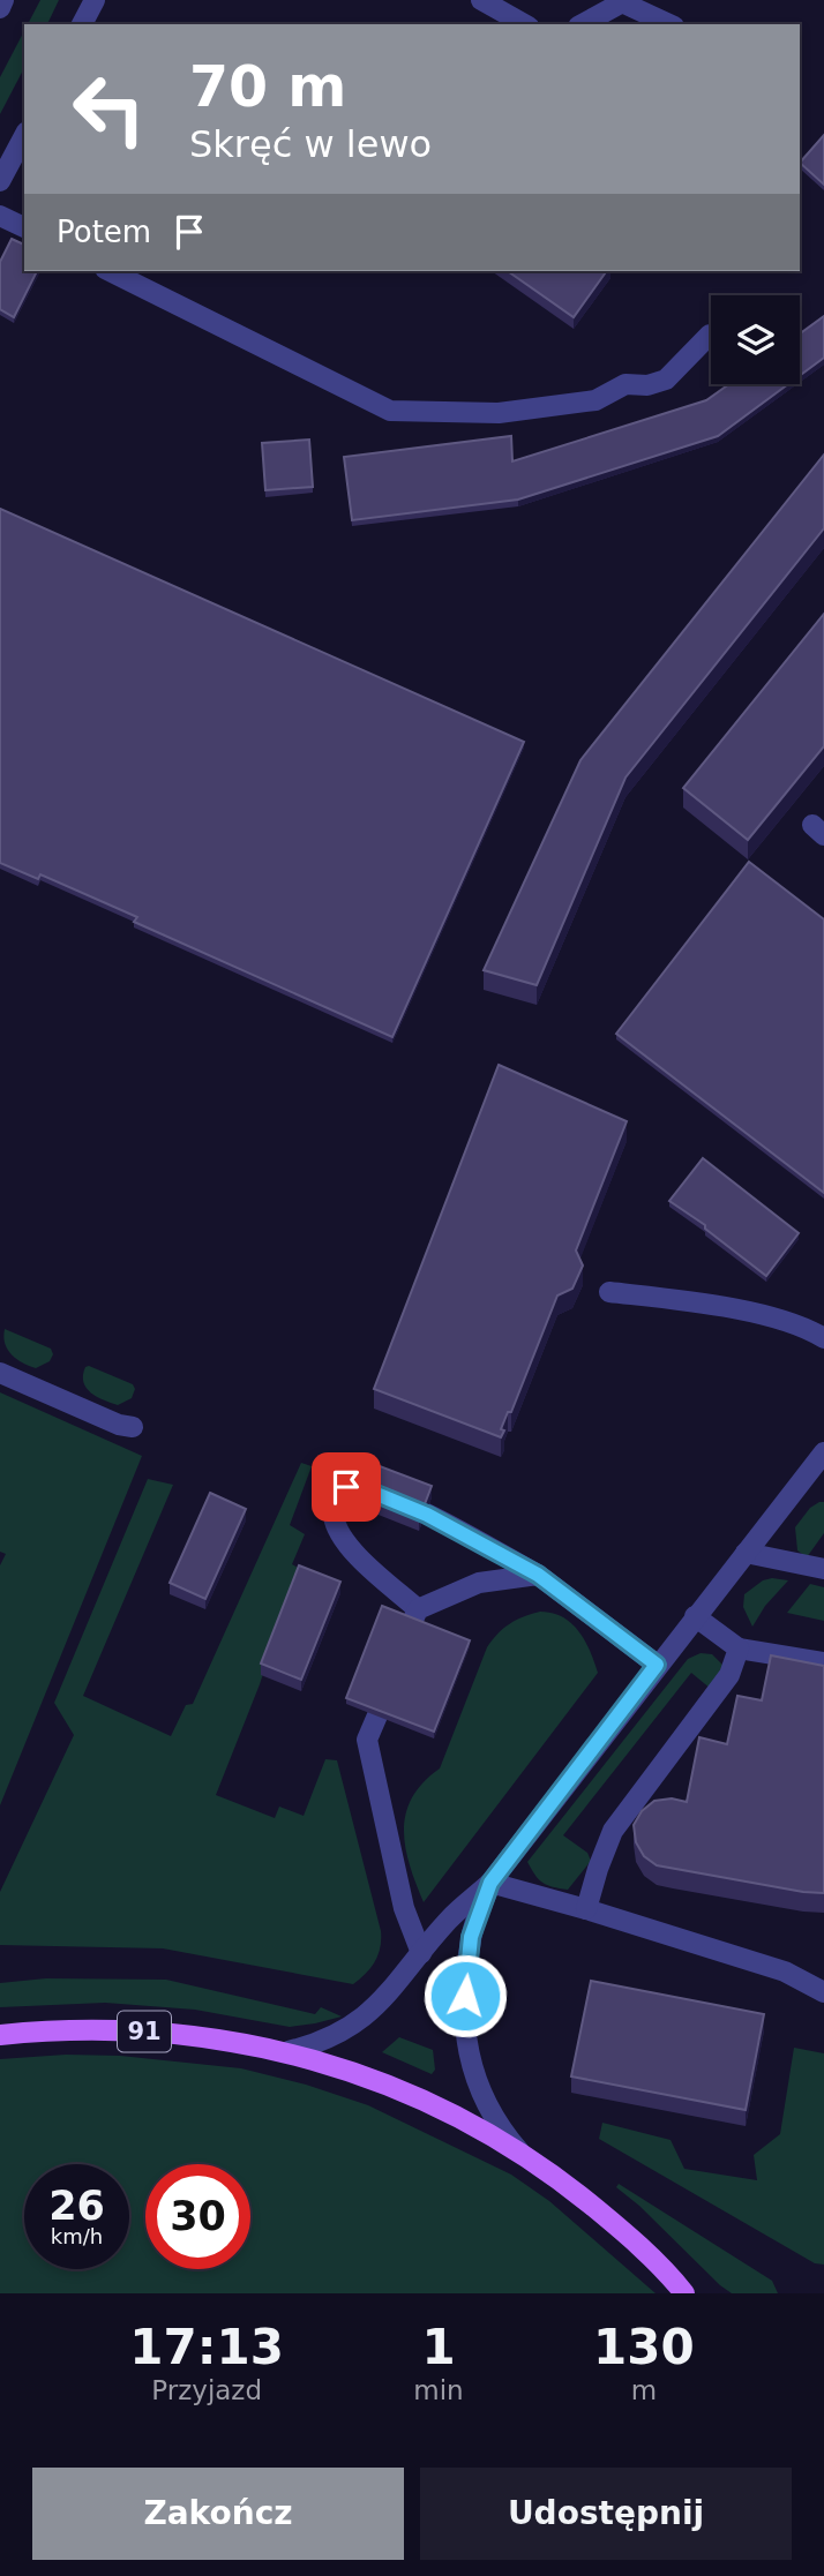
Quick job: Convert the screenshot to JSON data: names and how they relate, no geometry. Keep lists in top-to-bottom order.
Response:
{
  "streets": {
    "main road": ["91"]
  },
  "page": {
    "turn": ["70 m", "Skręć w lewo"],
    "then": "Potem",
    "speed": "26 km/h",
    "limit": "30",
    "eta": [
      "17:13",
      "Przyjazd",
      "1",
      "min",
      "130",
      "m"
    ],
    "buttons": ["Zakończ", "Udostępnij"]
  }
}
